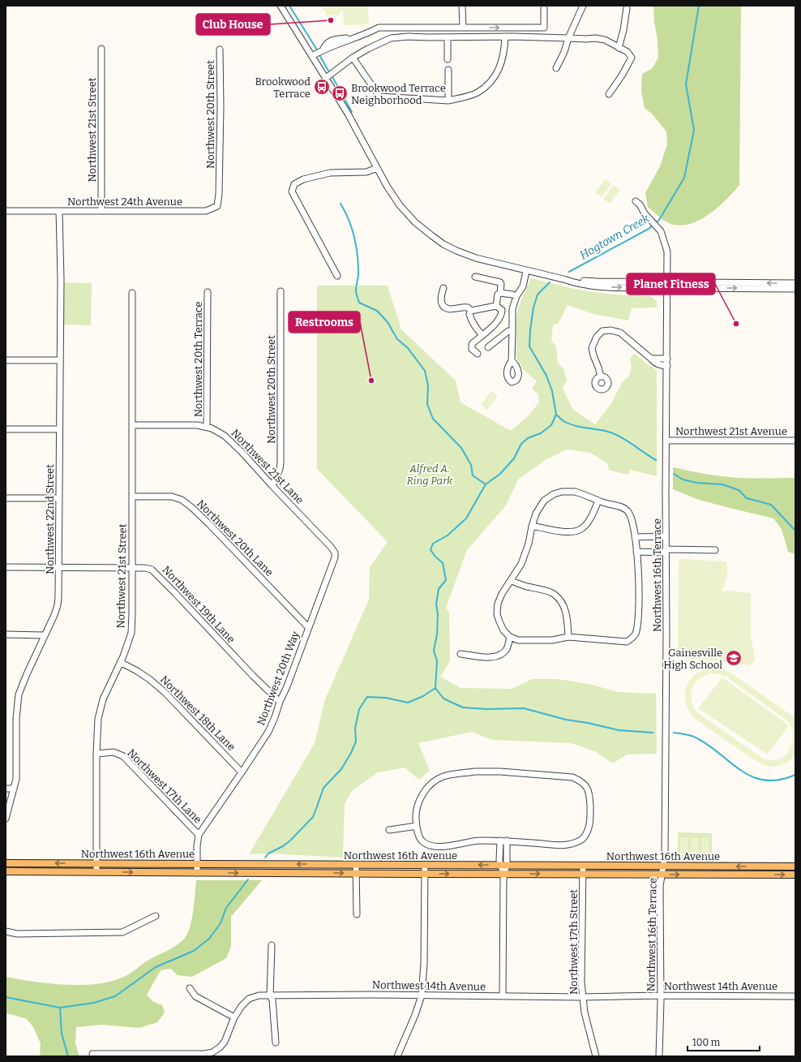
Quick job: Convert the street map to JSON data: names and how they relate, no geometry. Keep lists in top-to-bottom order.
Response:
{
  "streets": {
    "main road": ["Northwest 16th Avenue"],
    "street": [
      "Northwest 20th Street",
      "Northwest 21st Street",
      "Northwest 24th Avenue",
      "Northwest 20th Terrace",
      "Northwest 21st Avenue",
      "Northwest 21st Lane",
      "Northwest 22nd Street",
      "Northwest 20th Lane",
      "Northwest 16th Terrace",
      "Northwest 19th Lane",
      "Northwest 20th Way",
      "Northwest 18th Lane",
      "Northwest 17th Lane",
      "Northwest 17th Street",
      "Northwest 14th Avenue"
    ]
  },
  "crossings": [
    ["Northwest 20th Street", "Northwest 24th Avenue"],
    ["Northwest 20th Street", "Northwest 21st Lane"],
    ["Northwest 21st Street", "Northwest 24th Avenue"],
    ["Northwest 21st Street", "Northwest 21st Lane"],
    ["Northwest 21st Street", "Northwest 20th Lane"],
    ["Northwest 21st Street", "Northwest 19th Lane"],
    ["Northwest 21st Street", "Northwest 18th Lane"],
    ["Northwest 21st Street", "Northwest 17th Lane"],
    ["Northwest 21st Street", "Northwest 16th Avenue"],
    ["Northwest 24th Avenue", "Northwest 22nd Street"],
    ["Northwest 20th Terrace", "Northwest 21st Lane"],
    ["Northwest 21st Avenue", "Northwest 16th Terrace"],
    ["Northwest 21st Lane", "Northwest 20th Way"],
    ["Northwest 22nd Street", "Northwest 19th Lane"],
    ["Northwest 20th Lane", "Northwest 20th Way"],
    ["Northwest 16th Terrace", "Northwest 16th Avenue"],
    ["Northwest 16th Terrace", "Northwest 14th Avenue"],
    ["Northwest 19th Lane", "Northwest 20th Way"],
    ["Northwest 20th Way", "Northwest 18th Lane"],
    ["Northwest 20th Way", "Northwest 17th Lane"],
    ["Northwest 20th Way", "Northwest 16th Avenue"],
    ["Northwest 16th Avenue", "Northwest 17th Street"],
    ["Northwest 17th Street", "Northwest 14th Avenue"]
  ],
  "water": ["Hogtown Creek"],
  "parks": ["Alfred A. Ring Park"],
  "places": {
    "other": ["Club House", "Planet Fitness", "Restrooms"],
    "bus stop": ["Brookwood Terrace", "Brookwood Terrace Neighborhood"],
    "school or university": ["Gainesville High School"]
  },
  "scale_bar": "100 m"
}
